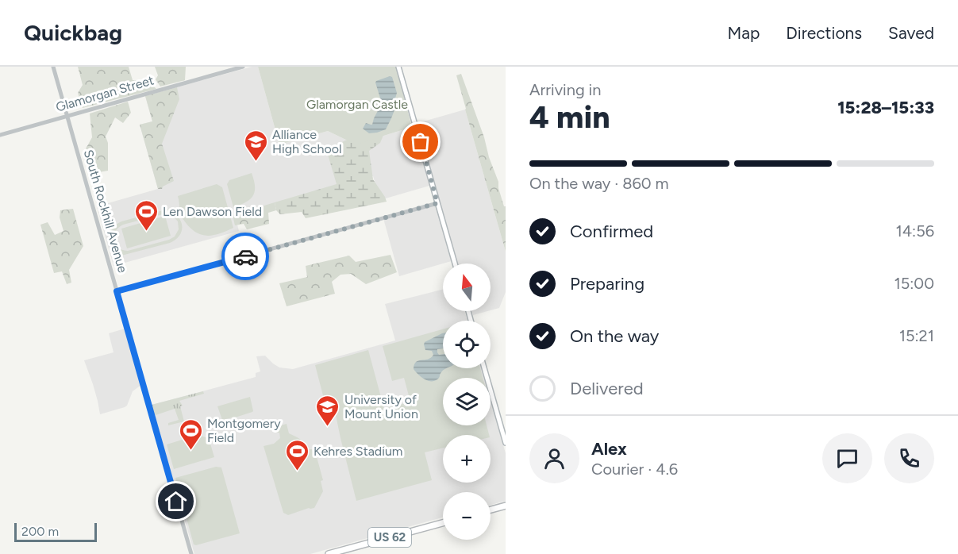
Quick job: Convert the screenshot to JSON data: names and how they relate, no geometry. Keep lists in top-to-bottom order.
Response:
{
  "streets": {
    "highway": ["US 62"],
    "street": ["Glamorgan Street", "South Rockhill Avenue"]
  },
  "crossings": [
    ["Glamorgan Street", "South Rockhill Avenue"]
  ],
  "parks": ["Glamorgan Castle"],
  "places": {
    "school or university": ["Alliance High School", "University of Mount Union"],
    "sports": ["Len Dawson Field", "Montgomery Field", "Kehres Stadium"]
  },
  "scale_bar": "200 m",
  "north": "top",
  "page": {
    "header": "Quickbag",
    "nav": ["Map", "Directions", "Saved"],
    "heading": ["4 min", "Arriving in", "15:28–15:33"],
    "panel": ["Alex", "Courier · 4.6"],
    "bar": "On the way · 860 m",
    "list": [
      ["Confirmed", "14:56"],
      ["Preparing", "15:00"],
      ["On the way", "15:21"],
      "Delivered"
    ],
    "map_buttons": ["+", "−"],
    "scale": "200 m"
  }
}
